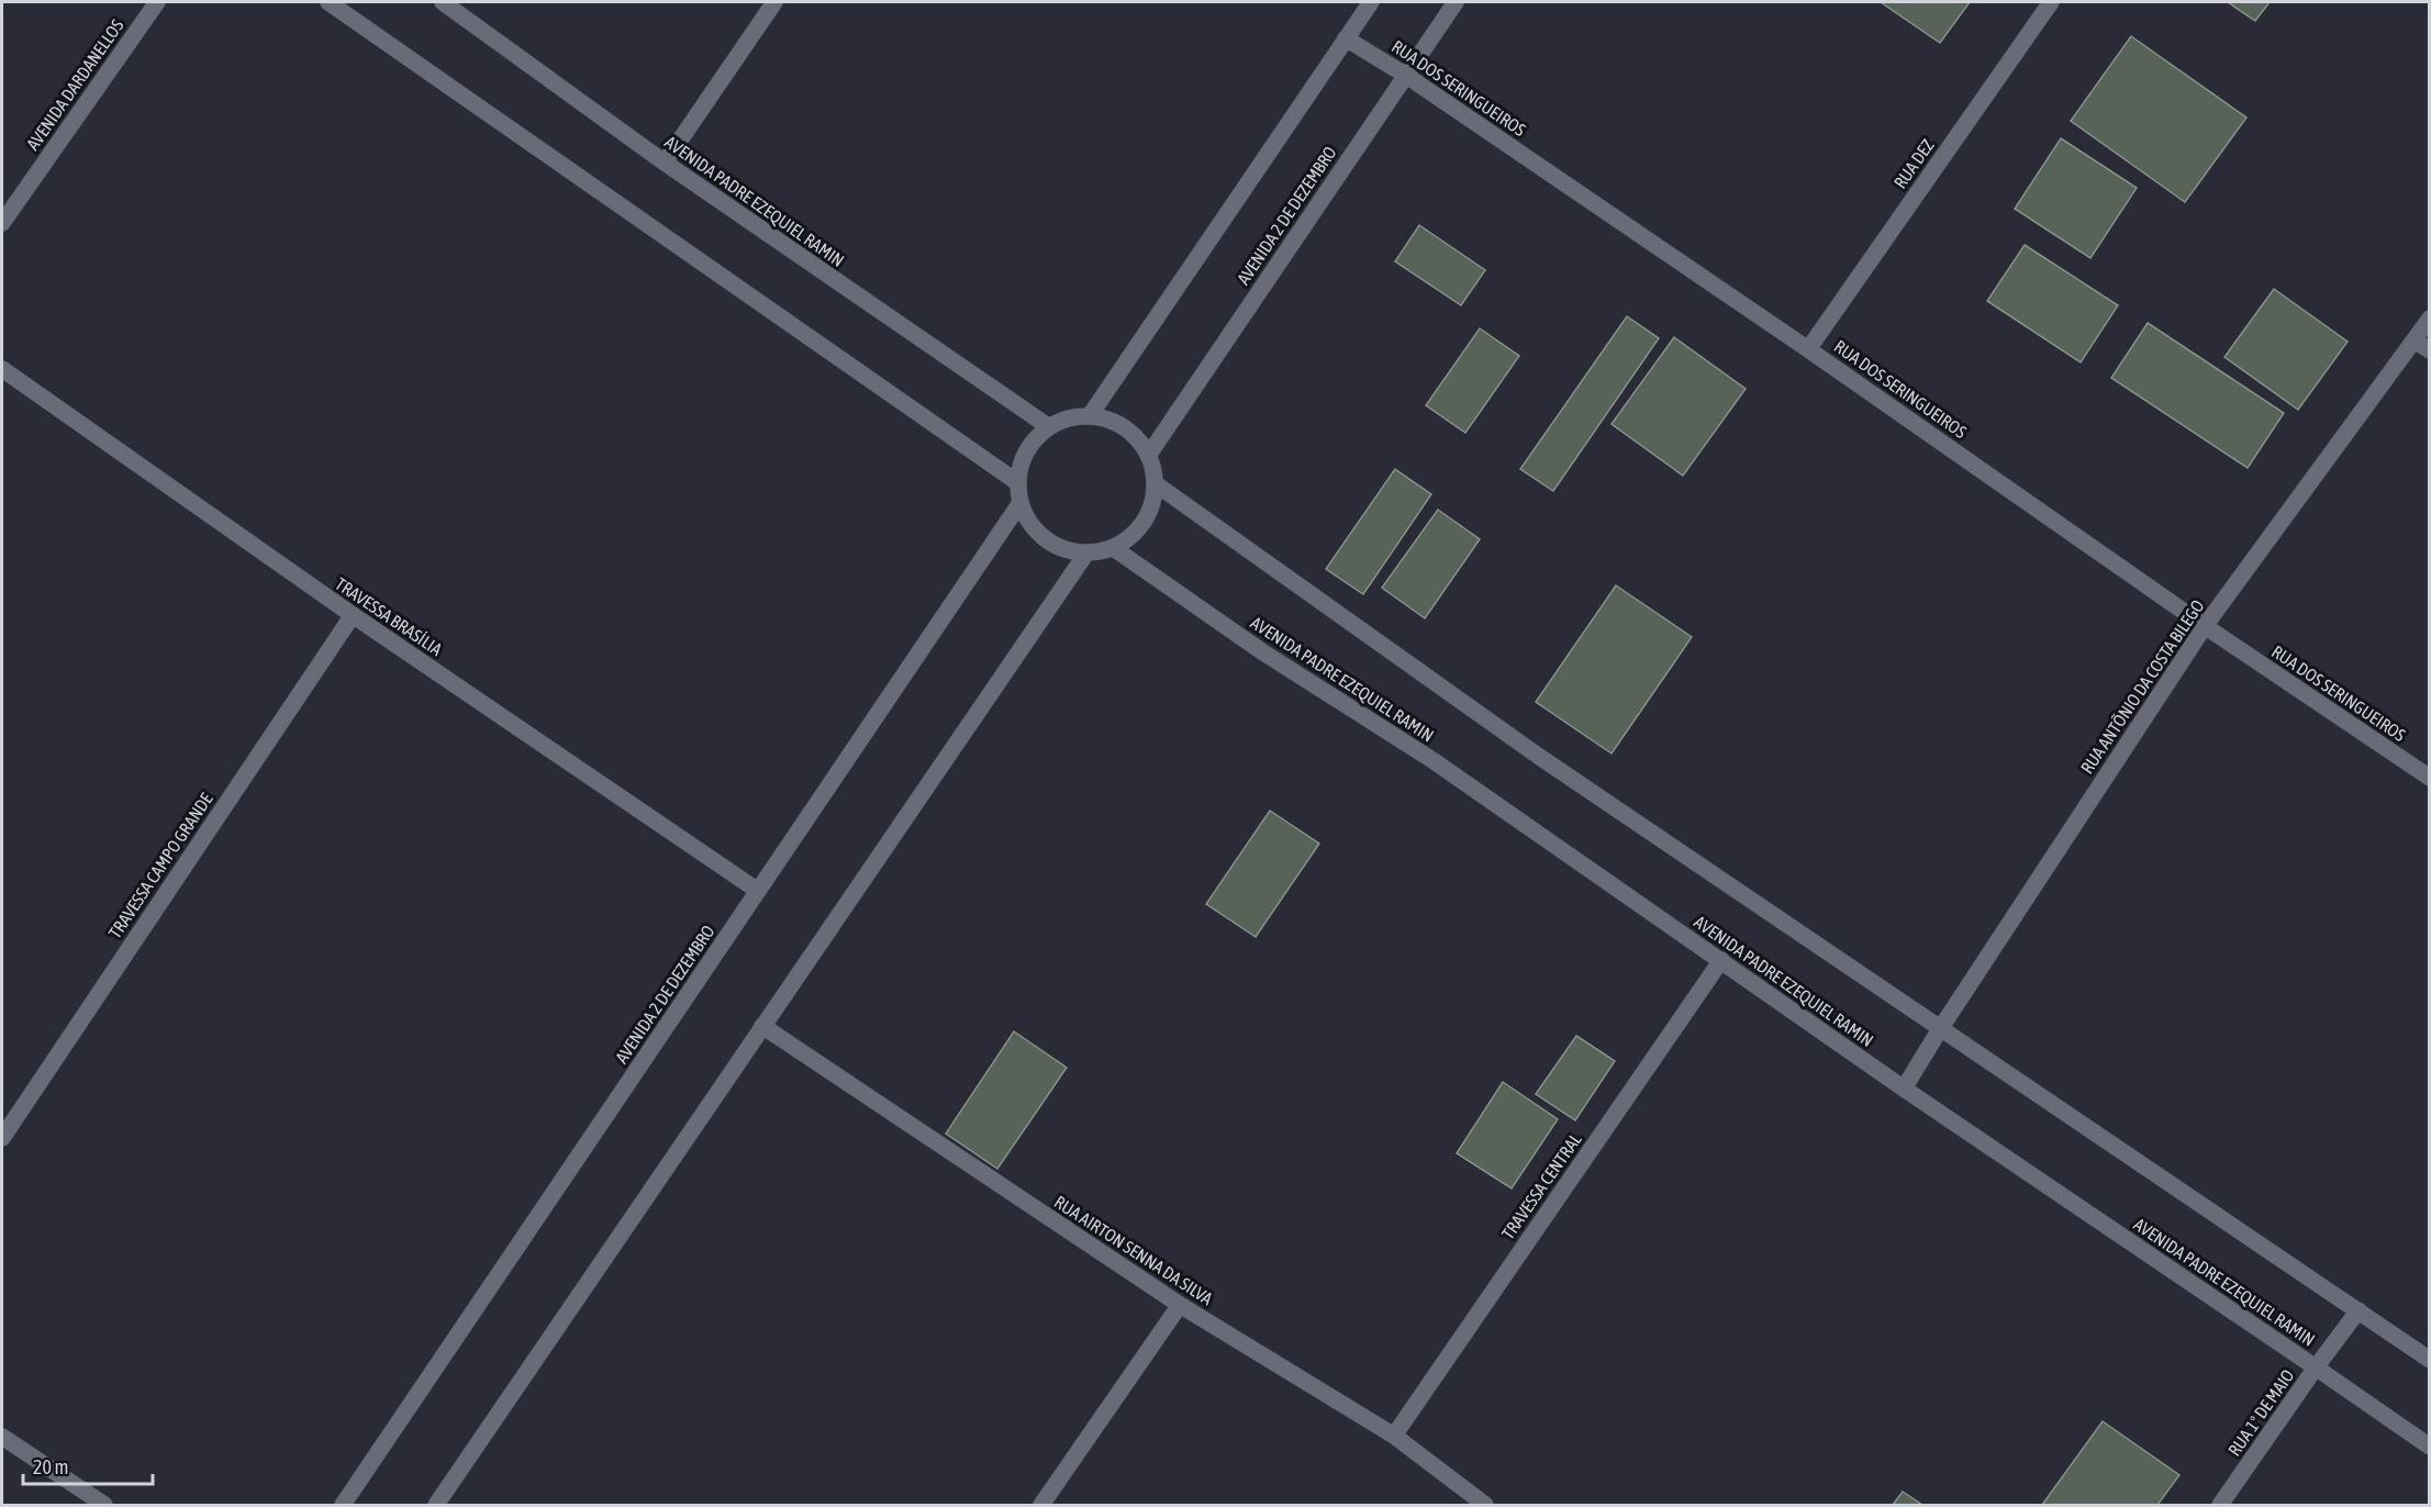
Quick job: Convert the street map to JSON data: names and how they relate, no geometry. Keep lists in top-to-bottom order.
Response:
{
  "streets": {
    "street": [
      "AVENIDA DARDANELLOS",
      "RUA DOS SERINGUEIROS",
      "RUA DEZ",
      "AVENIDA PADRE EZEQUIEL RAMIN",
      "AVENIDA 2 DE DEZEMBRO",
      "TRAVESSA BRASÍLIA",
      "RUA ANTÕNIO DA COSTA BILEGO",
      "TRAVESSA CAMPO GRANDE",
      "TRAVESSA CENTRAL",
      "RUA AIRTON SENNA DA SILVA",
      "RUA 1° DE MAIO"
    ]
  },
  "crossings": [
    ["RUA DOS SERINGUEIROS", "RUA DEZ"],
    ["RUA DOS SERINGUEIROS", "AVENIDA 2 DE DEZEMBRO"],
    ["RUA DOS SERINGUEIROS", "RUA ANTÕNIO DA COSTA BILEGO"],
    ["AVENIDA PADRE EZEQUIEL RAMIN", "AVENIDA 2 DE DEZEMBRO"],
    ["AVENIDA PADRE EZEQUIEL RAMIN", "RUA ANTÕNIO DA COSTA BILEGO"],
    ["AVENIDA PADRE EZEQUIEL RAMIN", "TRAVESSA CENTRAL"],
    ["AVENIDA PADRE EZEQUIEL RAMIN", "RUA 1° DE MAIO"],
    ["AVENIDA 2 DE DEZEMBRO", "TRAVESSA BRASÍLIA"],
    ["TRAVESSA BRASÍLIA", "TRAVESSA CAMPO GRANDE"],
    ["TRAVESSA CENTRAL", "RUA AIRTON SENNA DA SILVA"]
  ],
  "scale_bar": "20 m"
}
